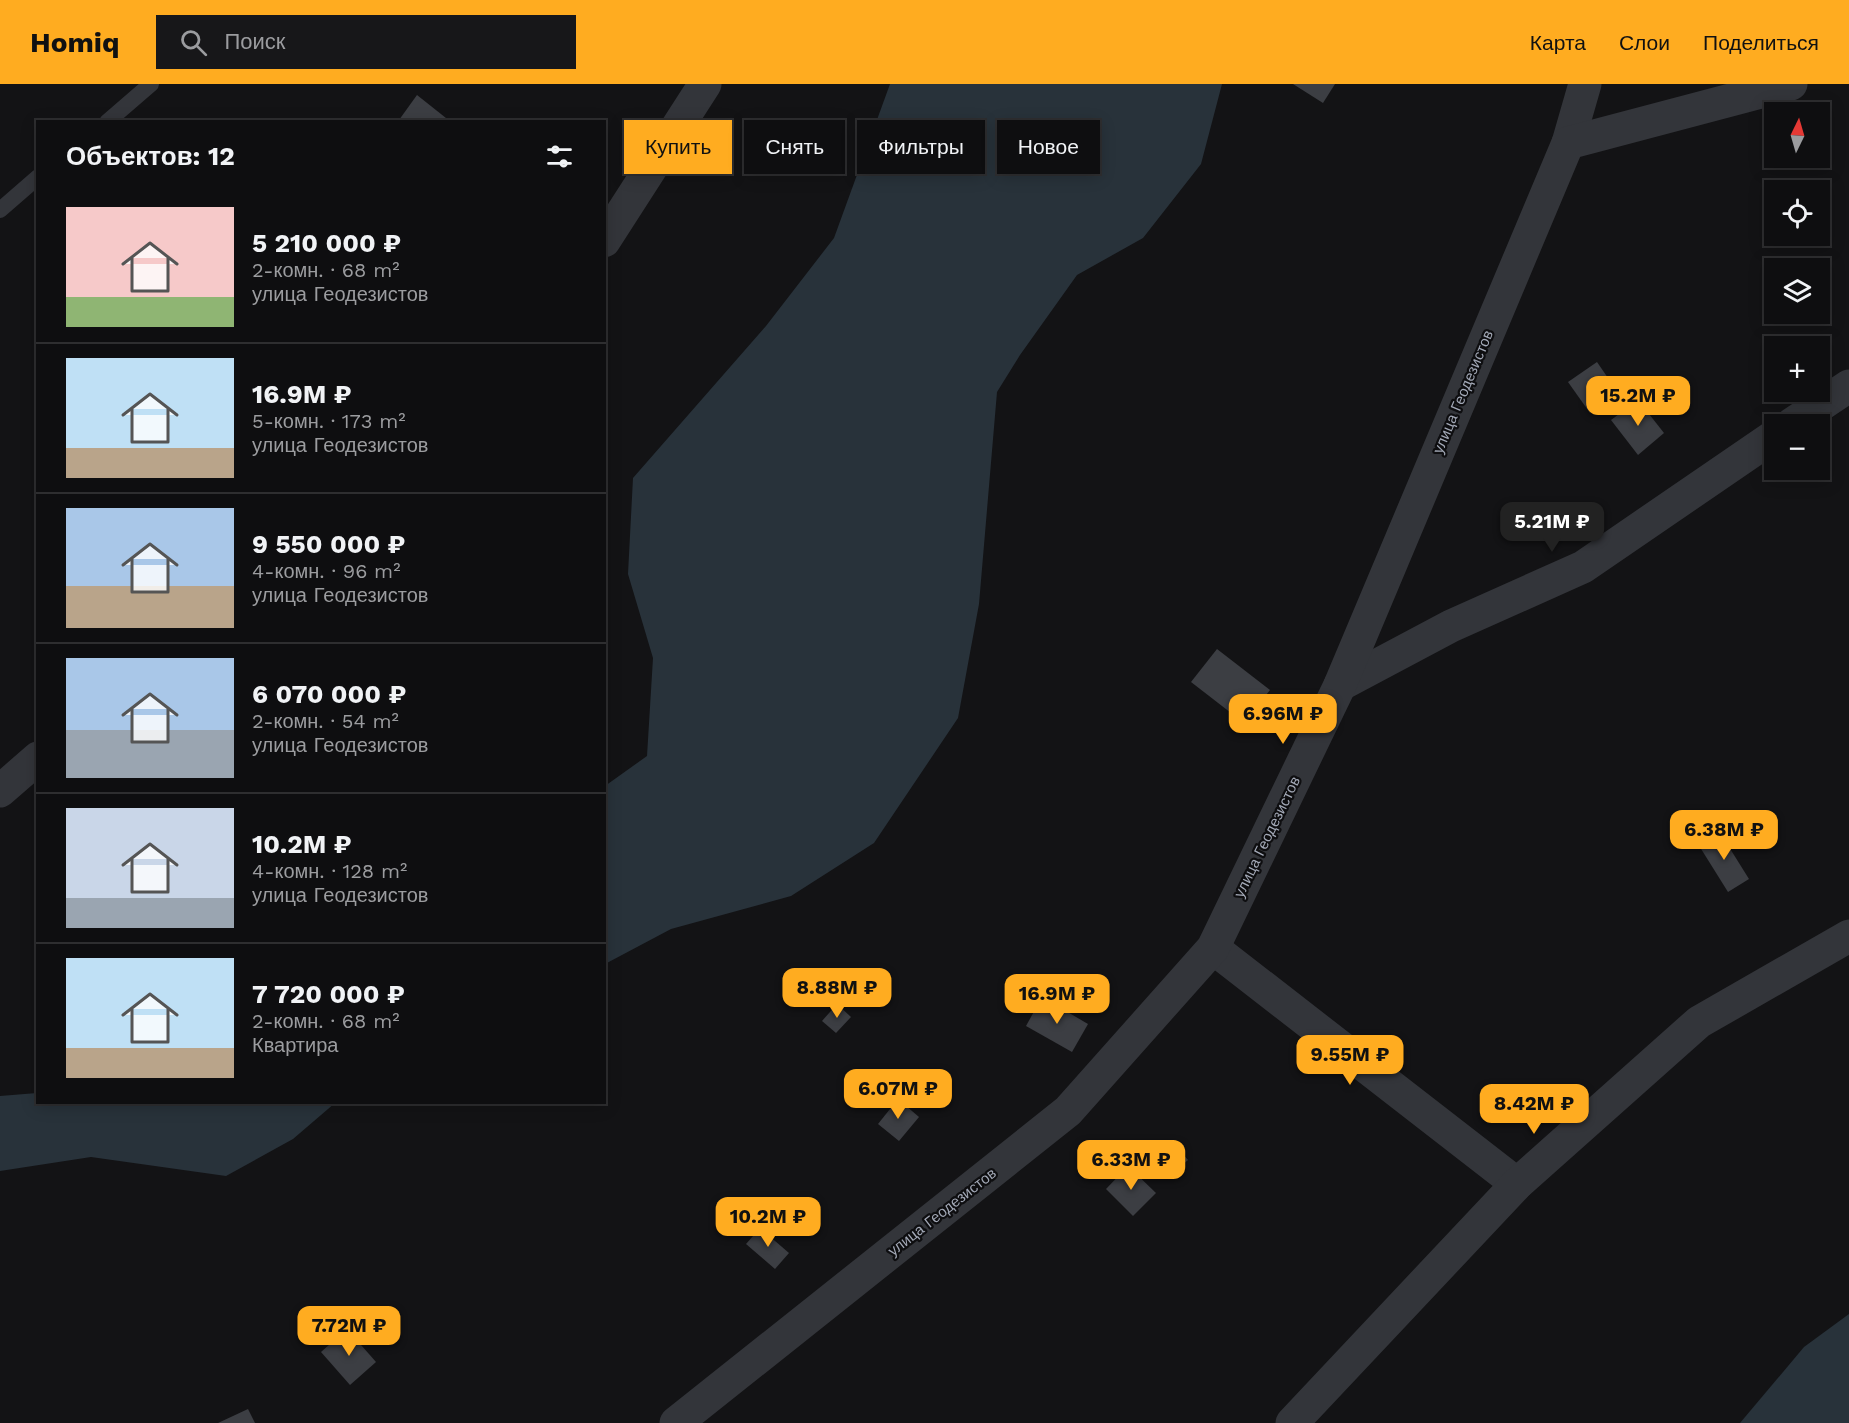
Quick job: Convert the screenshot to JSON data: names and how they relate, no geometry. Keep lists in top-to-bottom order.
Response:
{
  "streets": {
    "street": ["улица Геодезистов"]
  },
  "north": "top",
  "page": {
    "header": "Homiq",
    "search": "Поиск",
    "nav": ["Карта", "Слои", "Поделиться"],
    "map_buttons": ["+", "−"],
    "chip": [
      "Купить",
      "Снять",
      "Фильтры",
      "Новое"
    ],
    "heading": "Объектов: 12",
    "list": [
      {
        "name": "5 210 000 ₽",
        "note": "2-комн. · 68 m² · улица Геодезистов"
      },
      {
        "name": "16.9M ₽",
        "note": "5-комн. · 173 m² · улица Геодезистов"
      },
      {
        "name": "9 550 000 ₽",
        "note": "4-комн. · 96 m² · улица Геодезистов"
      },
      {
        "name": "6 070 000 ₽",
        "note": "2-комн. · 54 m² · улица Геодезистов"
      },
      {
        "name": "10.2M ₽",
        "note": "4-комн. · 128 m² · улица Геодезистов"
      },
      {
        "name": "7 720 000 ₽",
        "note": "2-комн. · 68 m² · Квартира"
      }
    ],
    "price": [
      "15.2M ₽",
      "5.21M ₽",
      "6.96M ₽",
      "6.38M ₽",
      "8.88M ₽",
      "16.9M ₽",
      "9.55M ₽",
      "6.07M ₽",
      "8.42M ₽",
      "6.33M ₽",
      "10.2M ₽",
      "7.72M ₽"
    ]
  }
}
